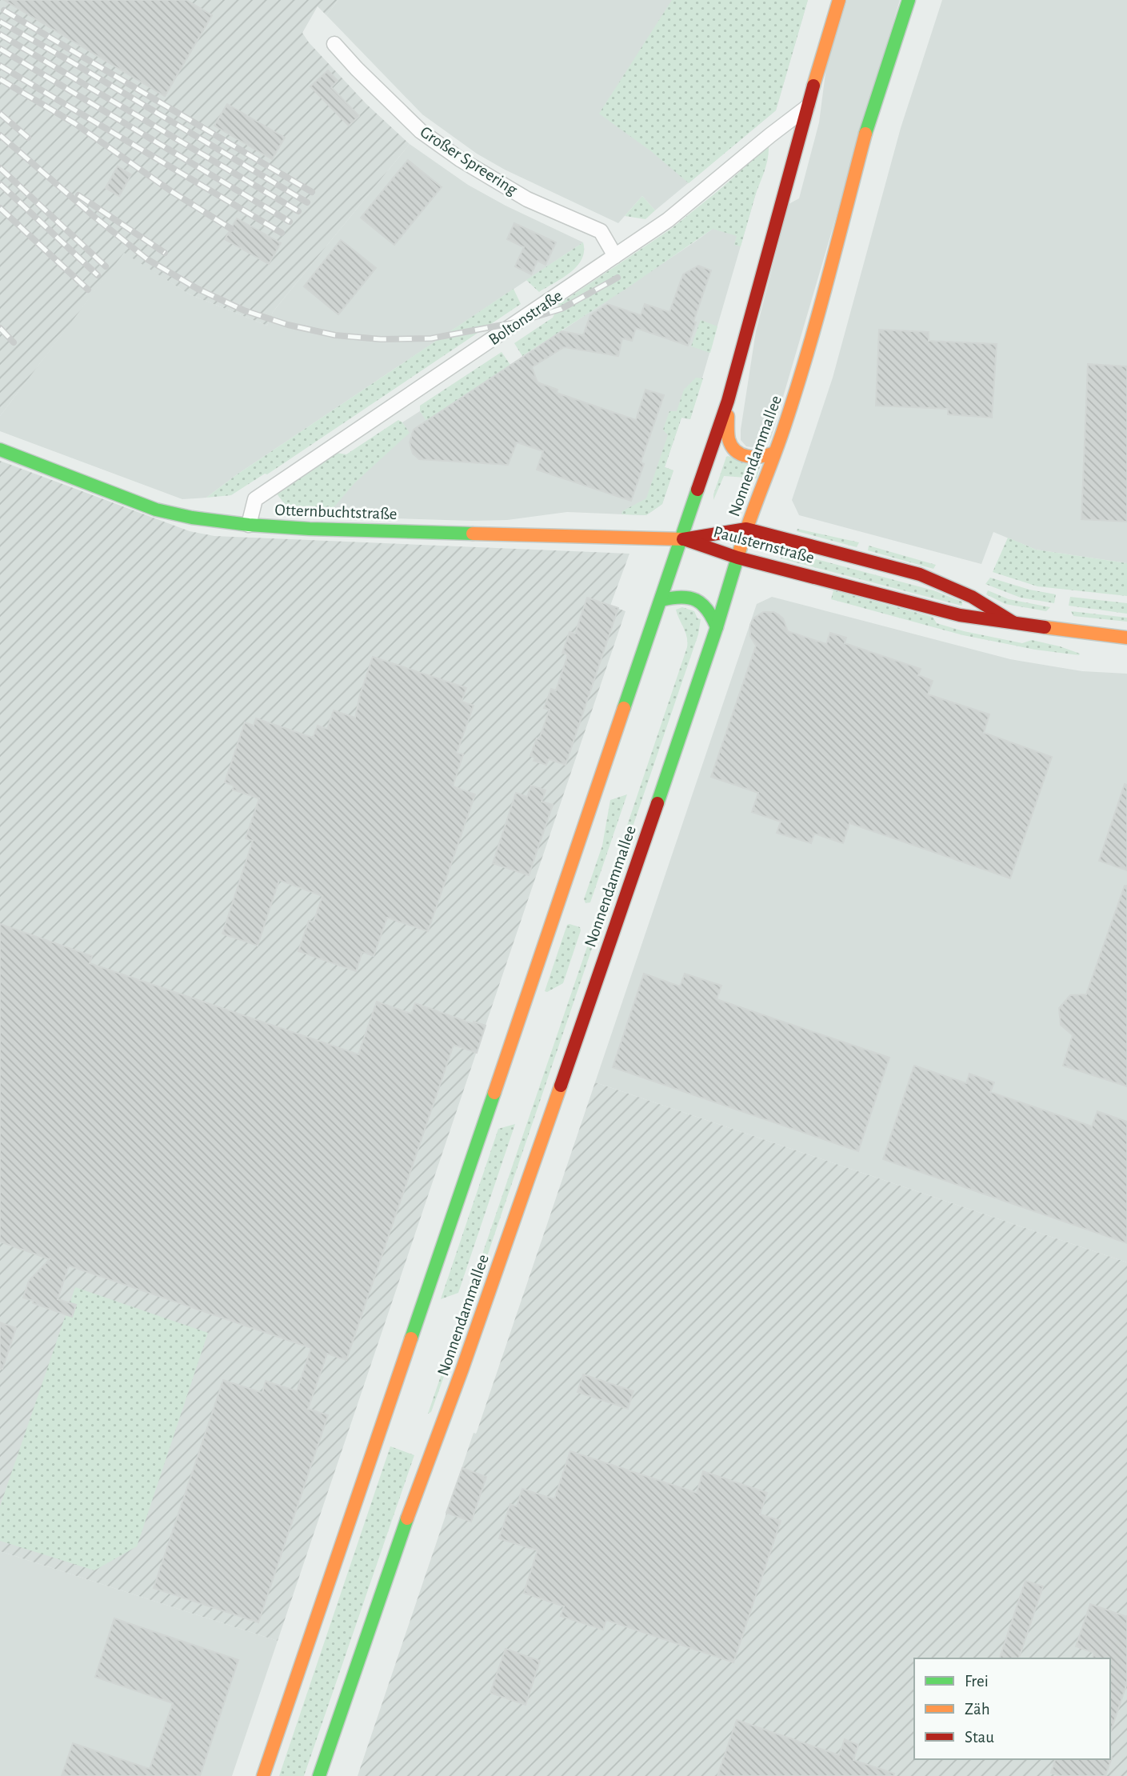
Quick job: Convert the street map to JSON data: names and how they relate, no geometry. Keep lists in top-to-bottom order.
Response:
{
  "streets": {
    "main road": ["Nonnendammallee", "Otternbuchtstraße", "Paulsternstraße"],
    "street": ["Großer Spreering", "Boltonstraße"]
  },
  "crossings": [
    ["Großer Spreering", "Boltonstraße"],
    ["Boltonstraße", "Otternbuchtstraße"],
    ["Nonnendammallee", "Paulsternstraße"],
    ["Otternbuchtstraße", "Paulsternstraße"]
  ],
  "legend": ["Frei", "Zäh", "Stau"]
}
